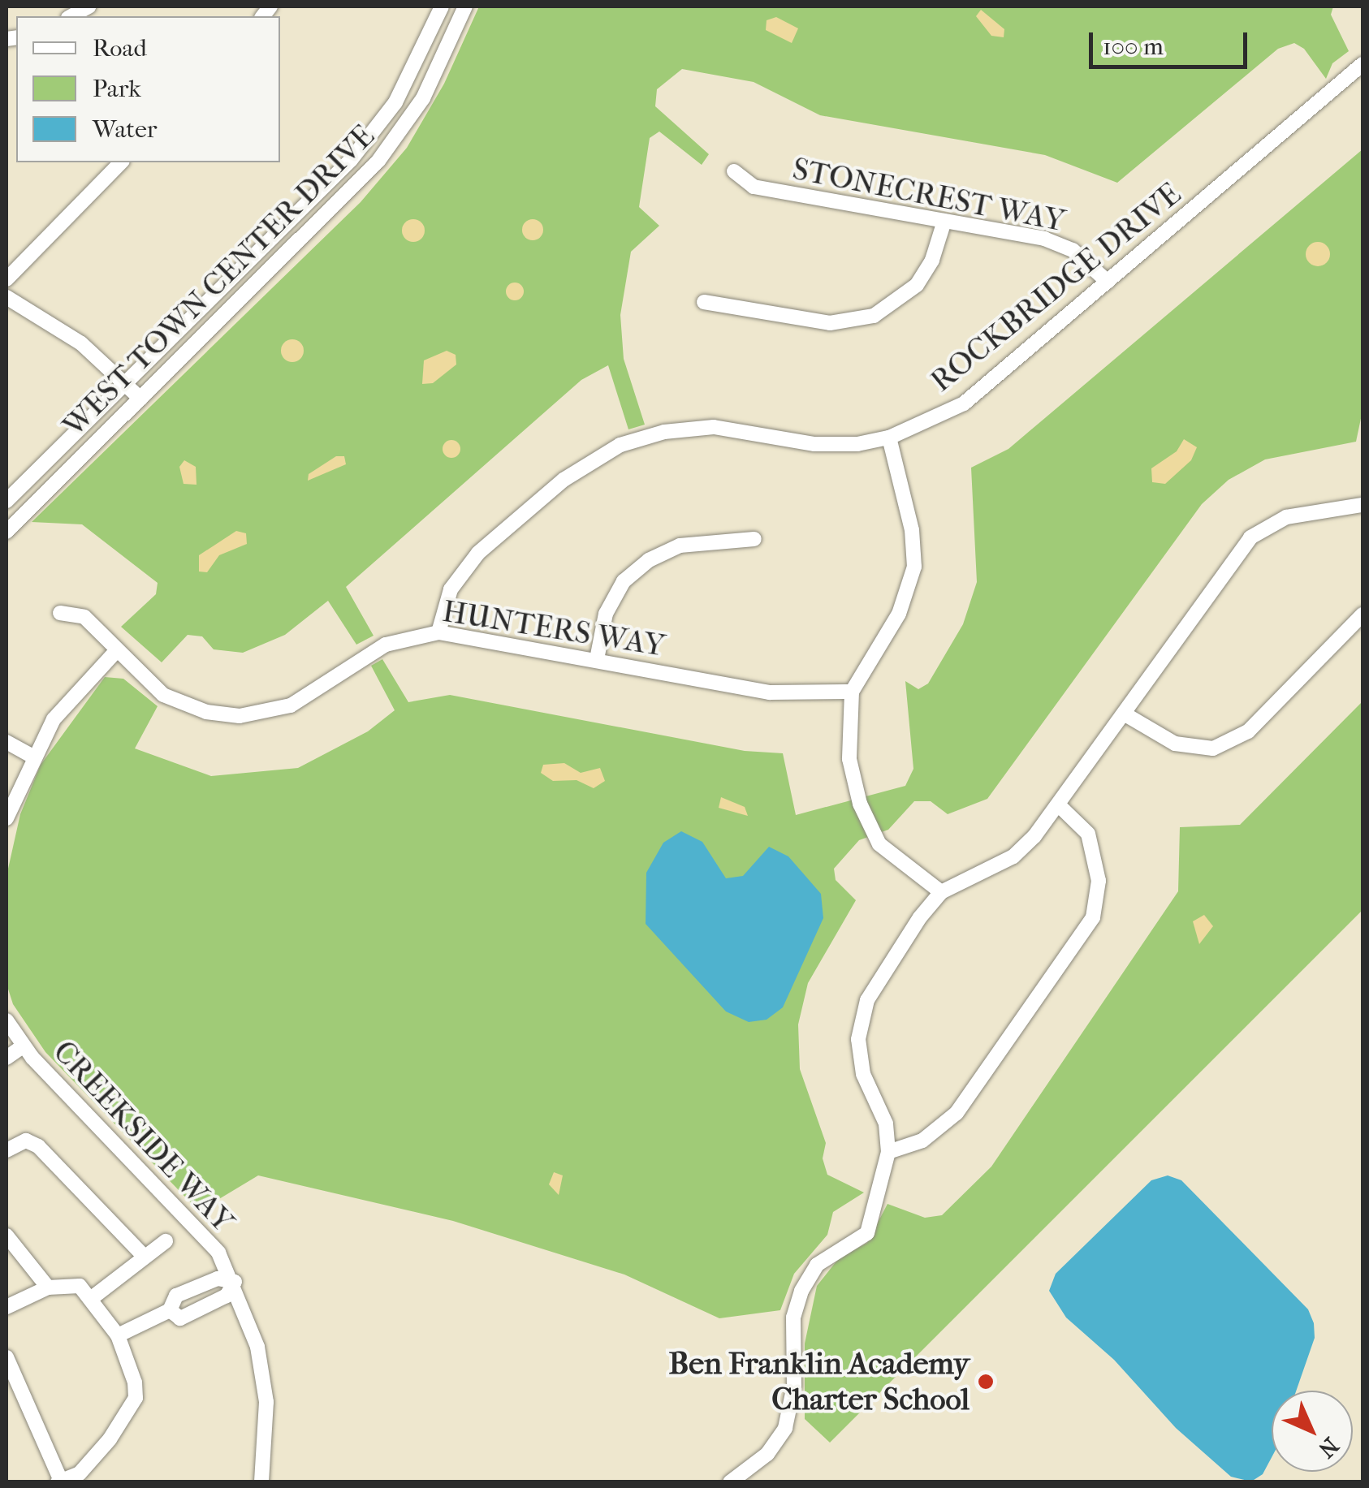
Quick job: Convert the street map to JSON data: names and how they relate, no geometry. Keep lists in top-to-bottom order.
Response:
{
  "streets": {
    "street": [
      "STONECREST WAY",
      "WEST TOWN CENTER DRIVE",
      "ROCKBRIDGE DRIVE",
      "HUNTERS WAY",
      "CREEKSIDE WAY"
    ]
  },
  "crossings": [
    ["STONECREST WAY", "ROCKBRIDGE DRIVE"],
    ["ROCKBRIDGE DRIVE", "HUNTERS WAY"]
  ],
  "places": ["Ben Franklin Academy Charter School"],
  "legend": ["Road", "Park", "Water"],
  "scale_bar": "100 m",
  "north": "bottom right"
}
